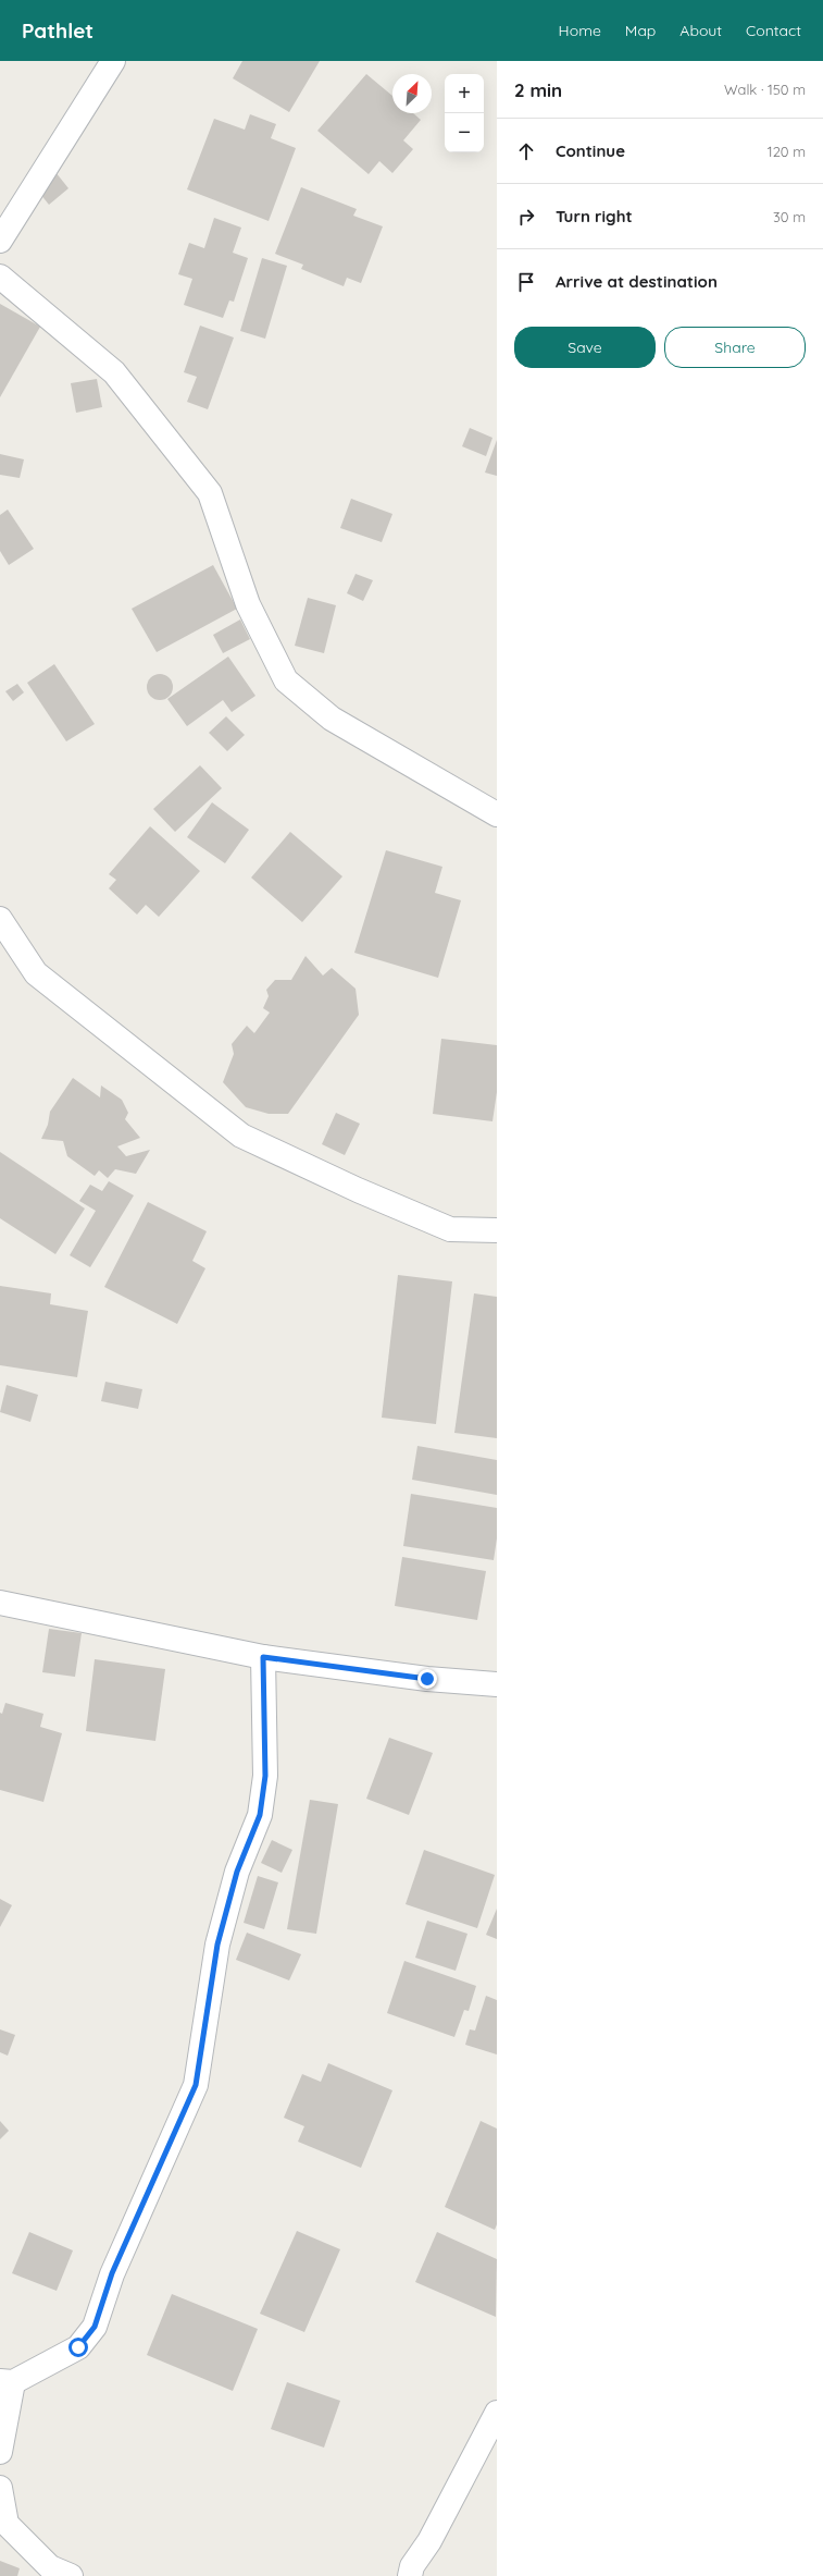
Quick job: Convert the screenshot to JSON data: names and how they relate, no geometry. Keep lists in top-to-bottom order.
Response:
{
  "north": "top right",
  "page": {
    "header": "Pathlet",
    "nav": [
      "Home",
      "Map",
      "About",
      "Contact"
    ],
    "heading": ["2 min", "Walk · 150 m"],
    "map_buttons": ["+", "−"],
    "list": [
      ["Continue", "120 m"],
      ["Turn right", "30 m"],
      "Arrive at destination"
    ],
    "buttons": ["Save", "Share"]
  }
}
